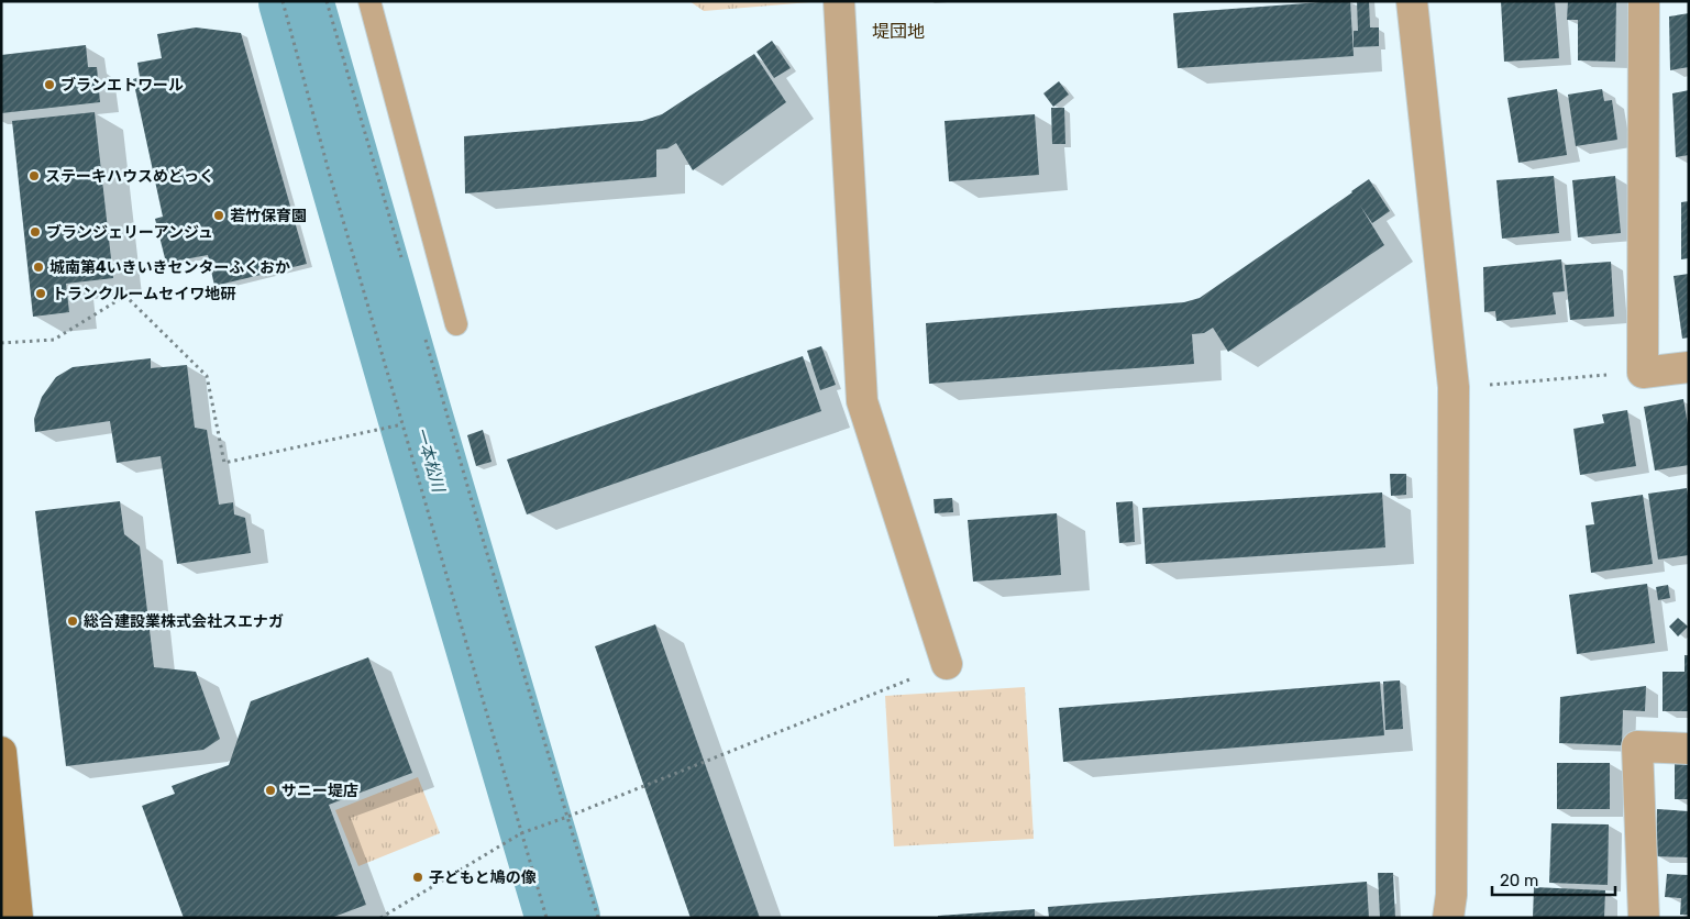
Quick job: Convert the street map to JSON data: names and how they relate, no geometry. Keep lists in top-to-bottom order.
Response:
{
  "districts": ["堤団地"],
  "water": ["一本松川"],
  "places": [
    "ブランエトワール",
    "ステーキハウスめどっく",
    "若竹保育園",
    "ブランジェリーアンジュ",
    "城南第4いきいきセンターふくおか",
    "トランクルームセイワ地研",
    "総合建設業株式会社スエナガ",
    "サニー堤店",
    "子どもと鳩の像"
  ],
  "scale_bar": "20 m"
}
